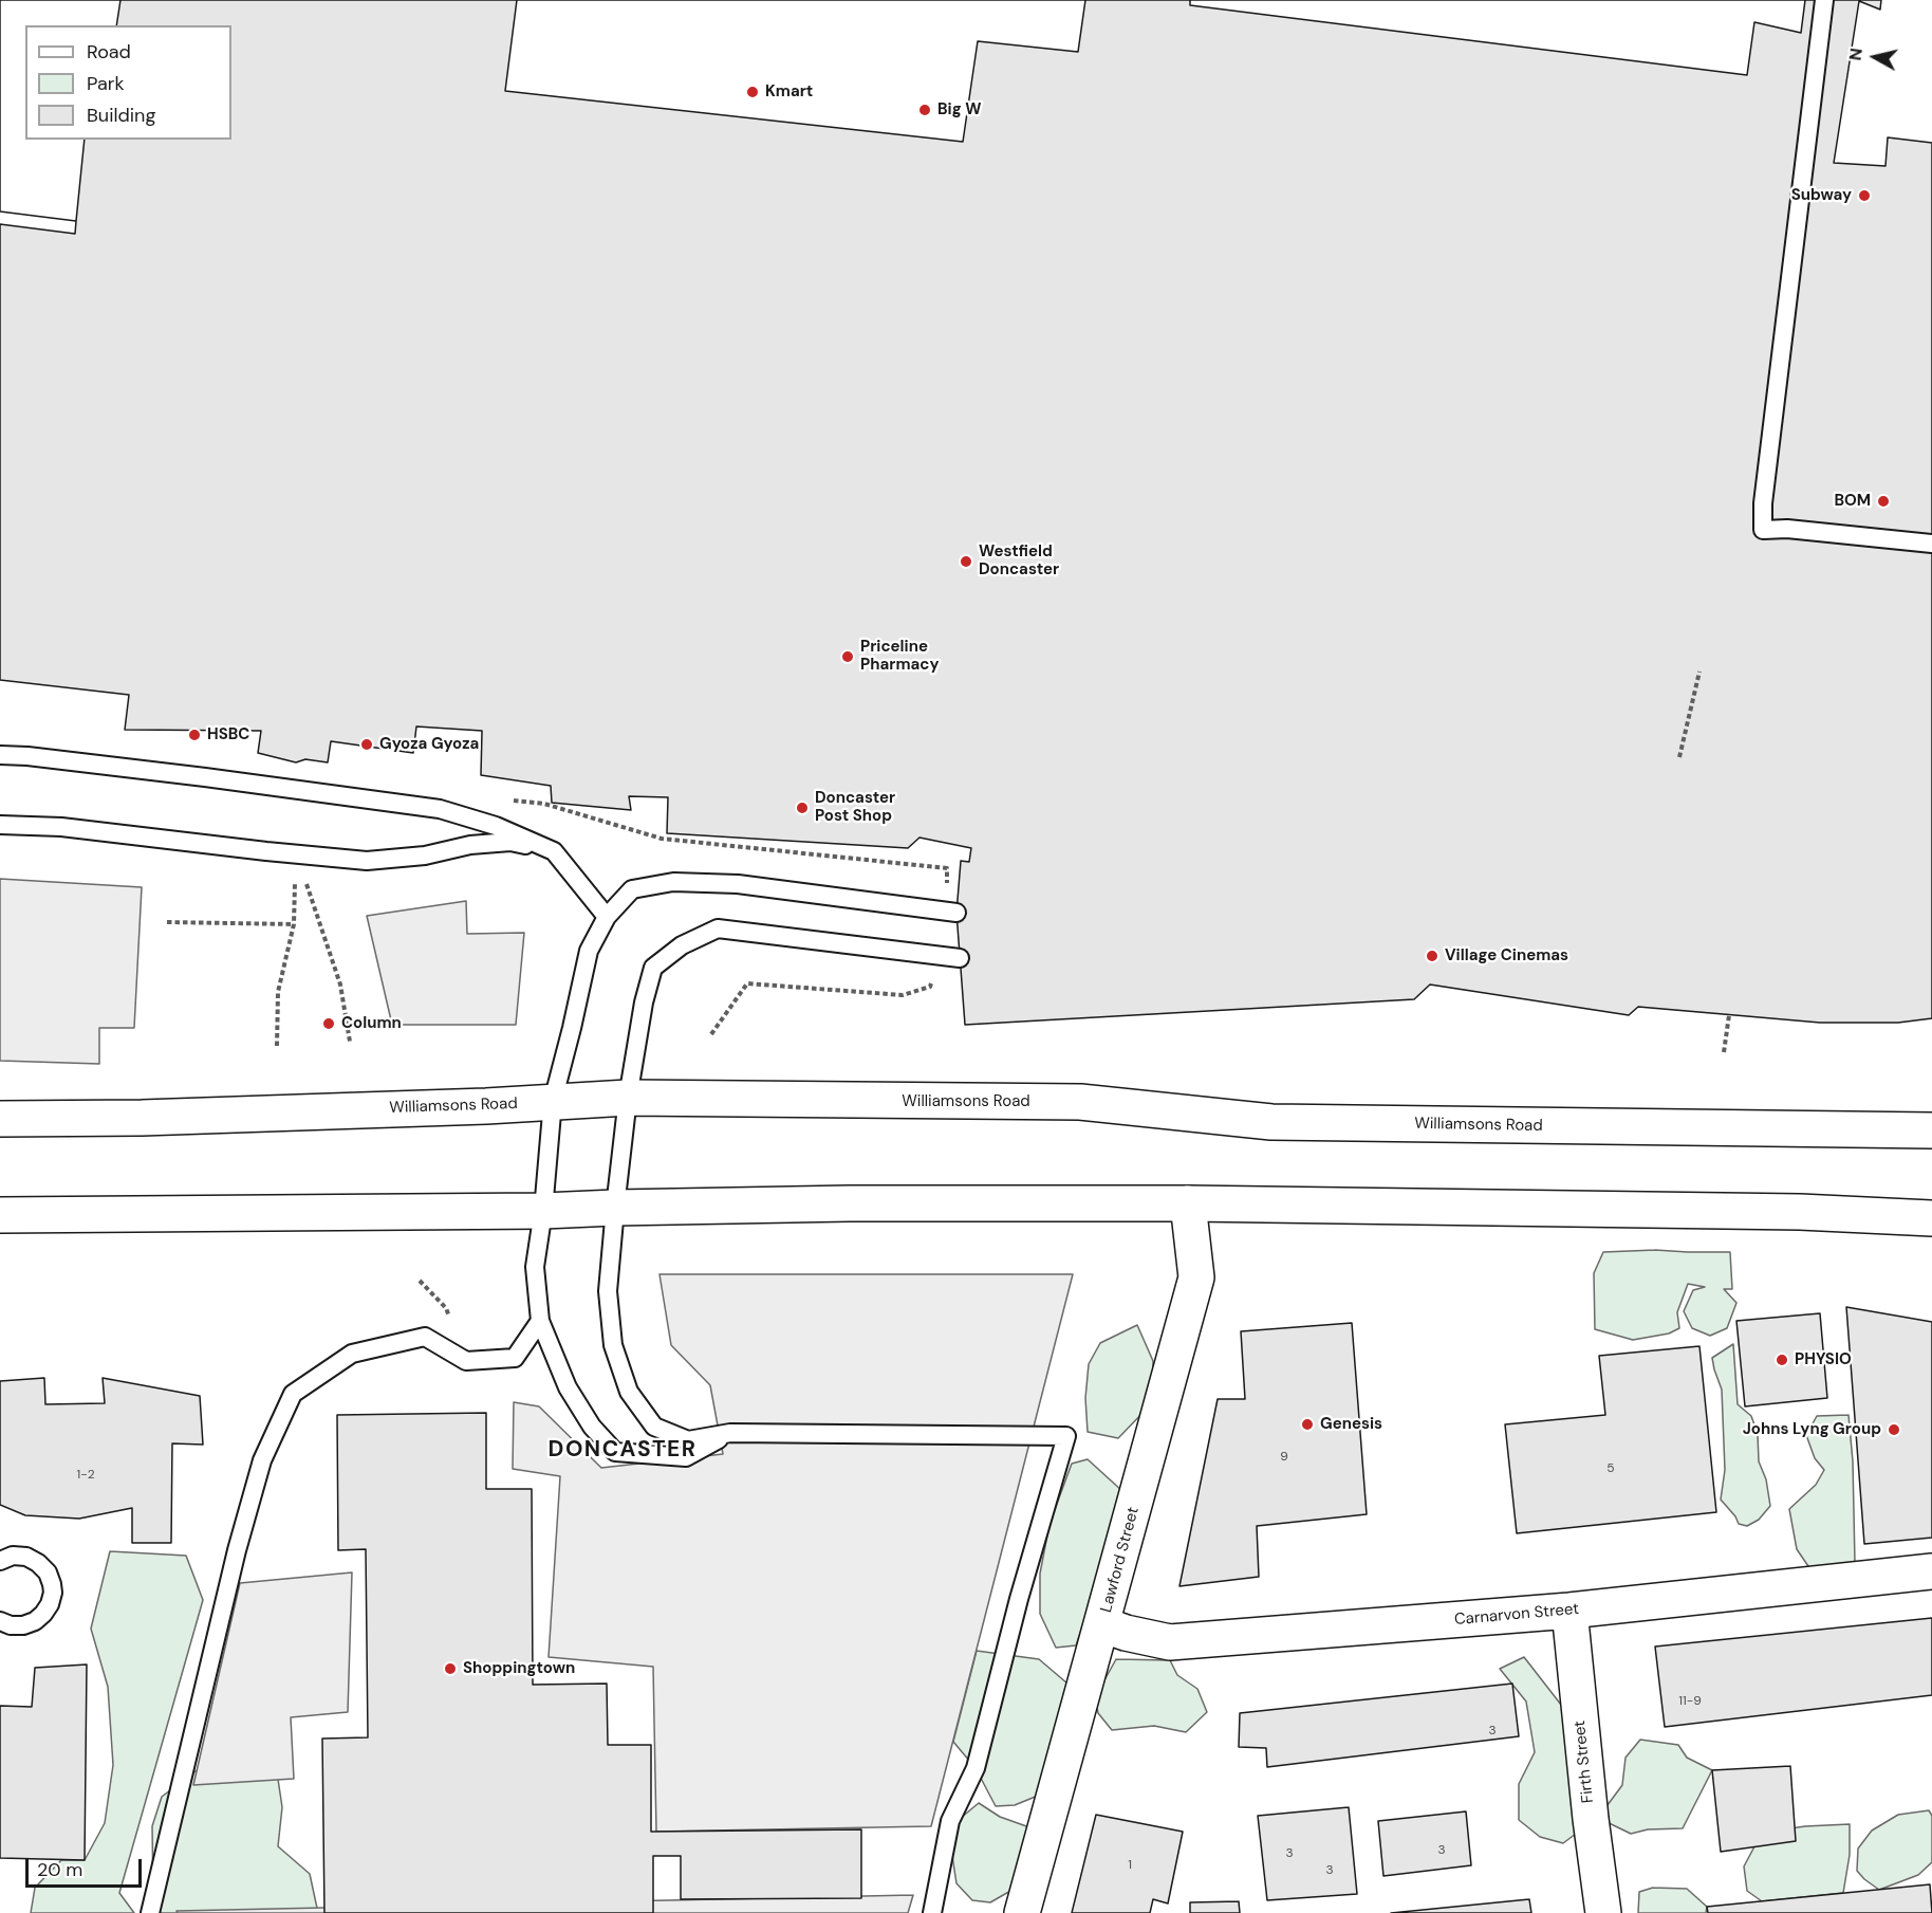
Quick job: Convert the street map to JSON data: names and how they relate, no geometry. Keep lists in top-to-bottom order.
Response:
{
  "streets": {
    "main road": [
      "Williamsons Road",
      "Lawford Street",
      "Carnarvon Street",
      "Firth Street"
    ]
  },
  "crossings": [
    ["Lawford Street", "Carnarvon Street"],
    ["Carnarvon Street", "Firth Street"]
  ],
  "districts": ["DONCASTER"],
  "places": [
    "Kmart",
    "Big W",
    "Subway",
    "BOM",
    "Westfield Doncaster",
    "Priceline Pharmacy",
    "HSBC",
    "Gyoza Gyoza",
    "Doncaster Post Shop",
    "Village Cinemas",
    "Column",
    "PHYSIO",
    "Genesis",
    "Johns Lyng Group",
    "Shoppingtown"
  ],
  "house_numbers": [
    "9",
    "5",
    "1-2",
    "11-9",
    "3",
    "3",
    "3",
    "1",
    "3"
  ],
  "legend": ["Road", "Park", "Building"],
  "scale_bar": "20 m",
  "north": "left"
}
